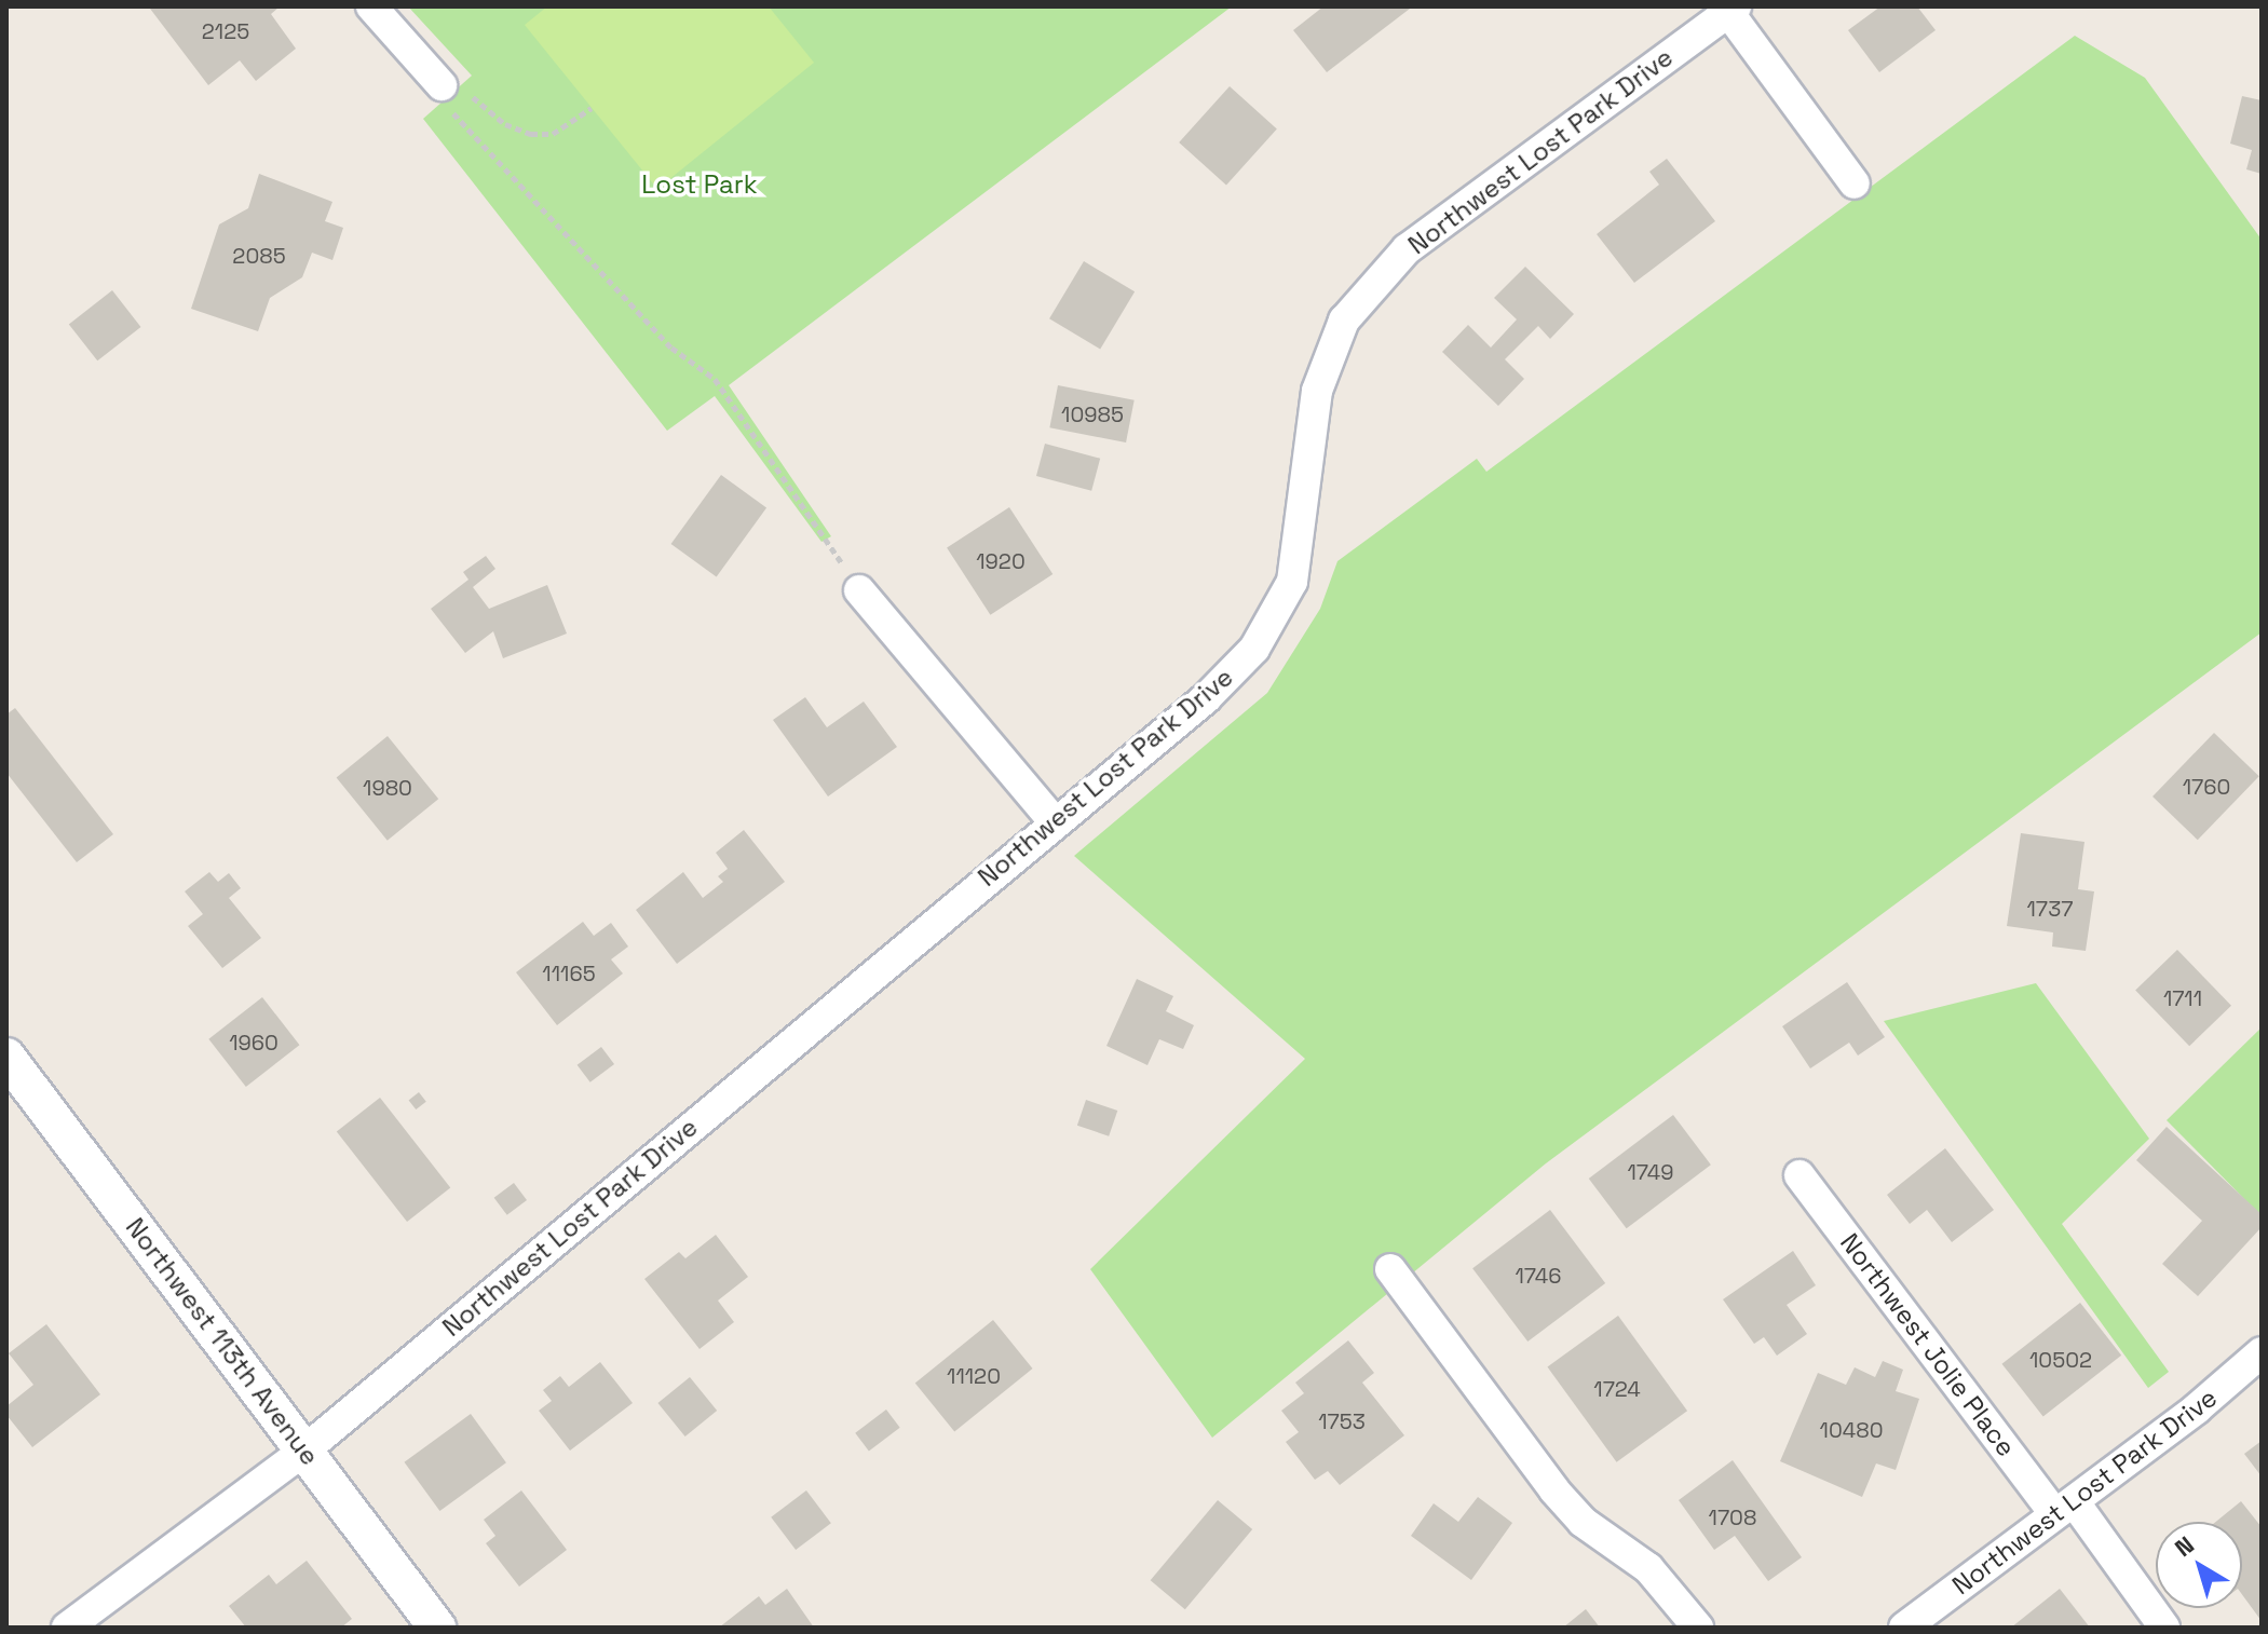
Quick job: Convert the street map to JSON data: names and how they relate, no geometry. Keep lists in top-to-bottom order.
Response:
{
  "streets": {
    "street": ["Northwest Lost Park Drive", "Northwest 113th Avenue", "Northwest Jolie Place"]
  },
  "crossings": [
    ["Northwest Lost Park Drive", "Northwest 113th Avenue"],
    ["Northwest Lost Park Drive", "Northwest Jolie Place"]
  ],
  "parks": ["Lost Park"],
  "house_numbers": [
    "2125",
    "2085",
    "10985",
    "1920",
    "1760",
    "1980",
    "1737",
    "11165",
    "1711",
    "1960",
    "1749",
    "1746",
    "10502",
    "11120",
    "1724",
    "1753",
    "10480",
    "1708"
  ],
  "north": "top left"
}
